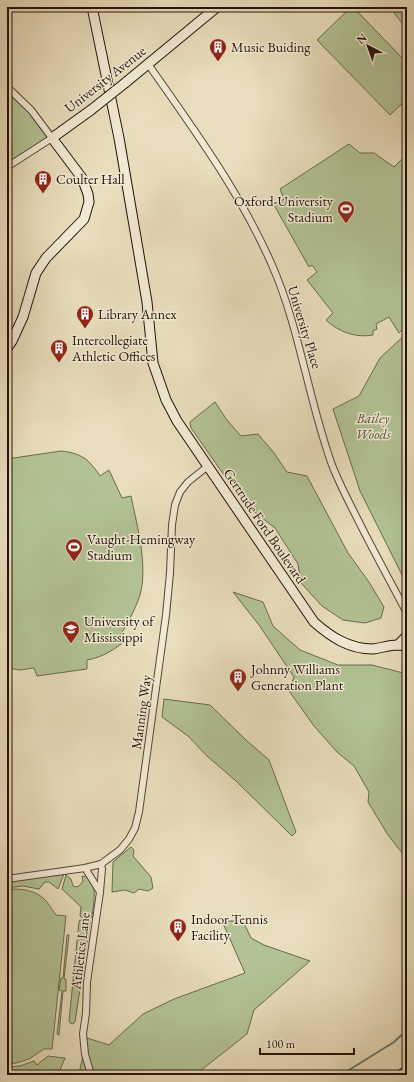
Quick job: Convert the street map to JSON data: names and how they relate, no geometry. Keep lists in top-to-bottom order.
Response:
{
  "streets": {
    "street": [
      "University Avenue",
      "University Place",
      "Gertrude Ford Boulevard",
      "Manning Way",
      "Athletics Lane"
    ]
  },
  "crossings": [
    ["University Avenue", "University Place"],
    ["Gertrude Ford Boulevard", "Manning Way"],
    ["Manning Way", "Athletics Lane"]
  ],
  "parks": ["Bailey Woods"],
  "places": {
    "building": [
      "Music Buiding",
      "Coulter Hall",
      "Library Annex",
      "Intercollegiate Athletic Offices",
      "Johnny Williams Generation Plant",
      "Indoor Tennis Facility"
    ],
    "sports": ["Oxford-University Stadium", "Vaught-Hemingway Stadium"],
    "school or university": ["University of Mississippi"]
  },
  "scale_bar": "100 m",
  "north": "top left"
}
